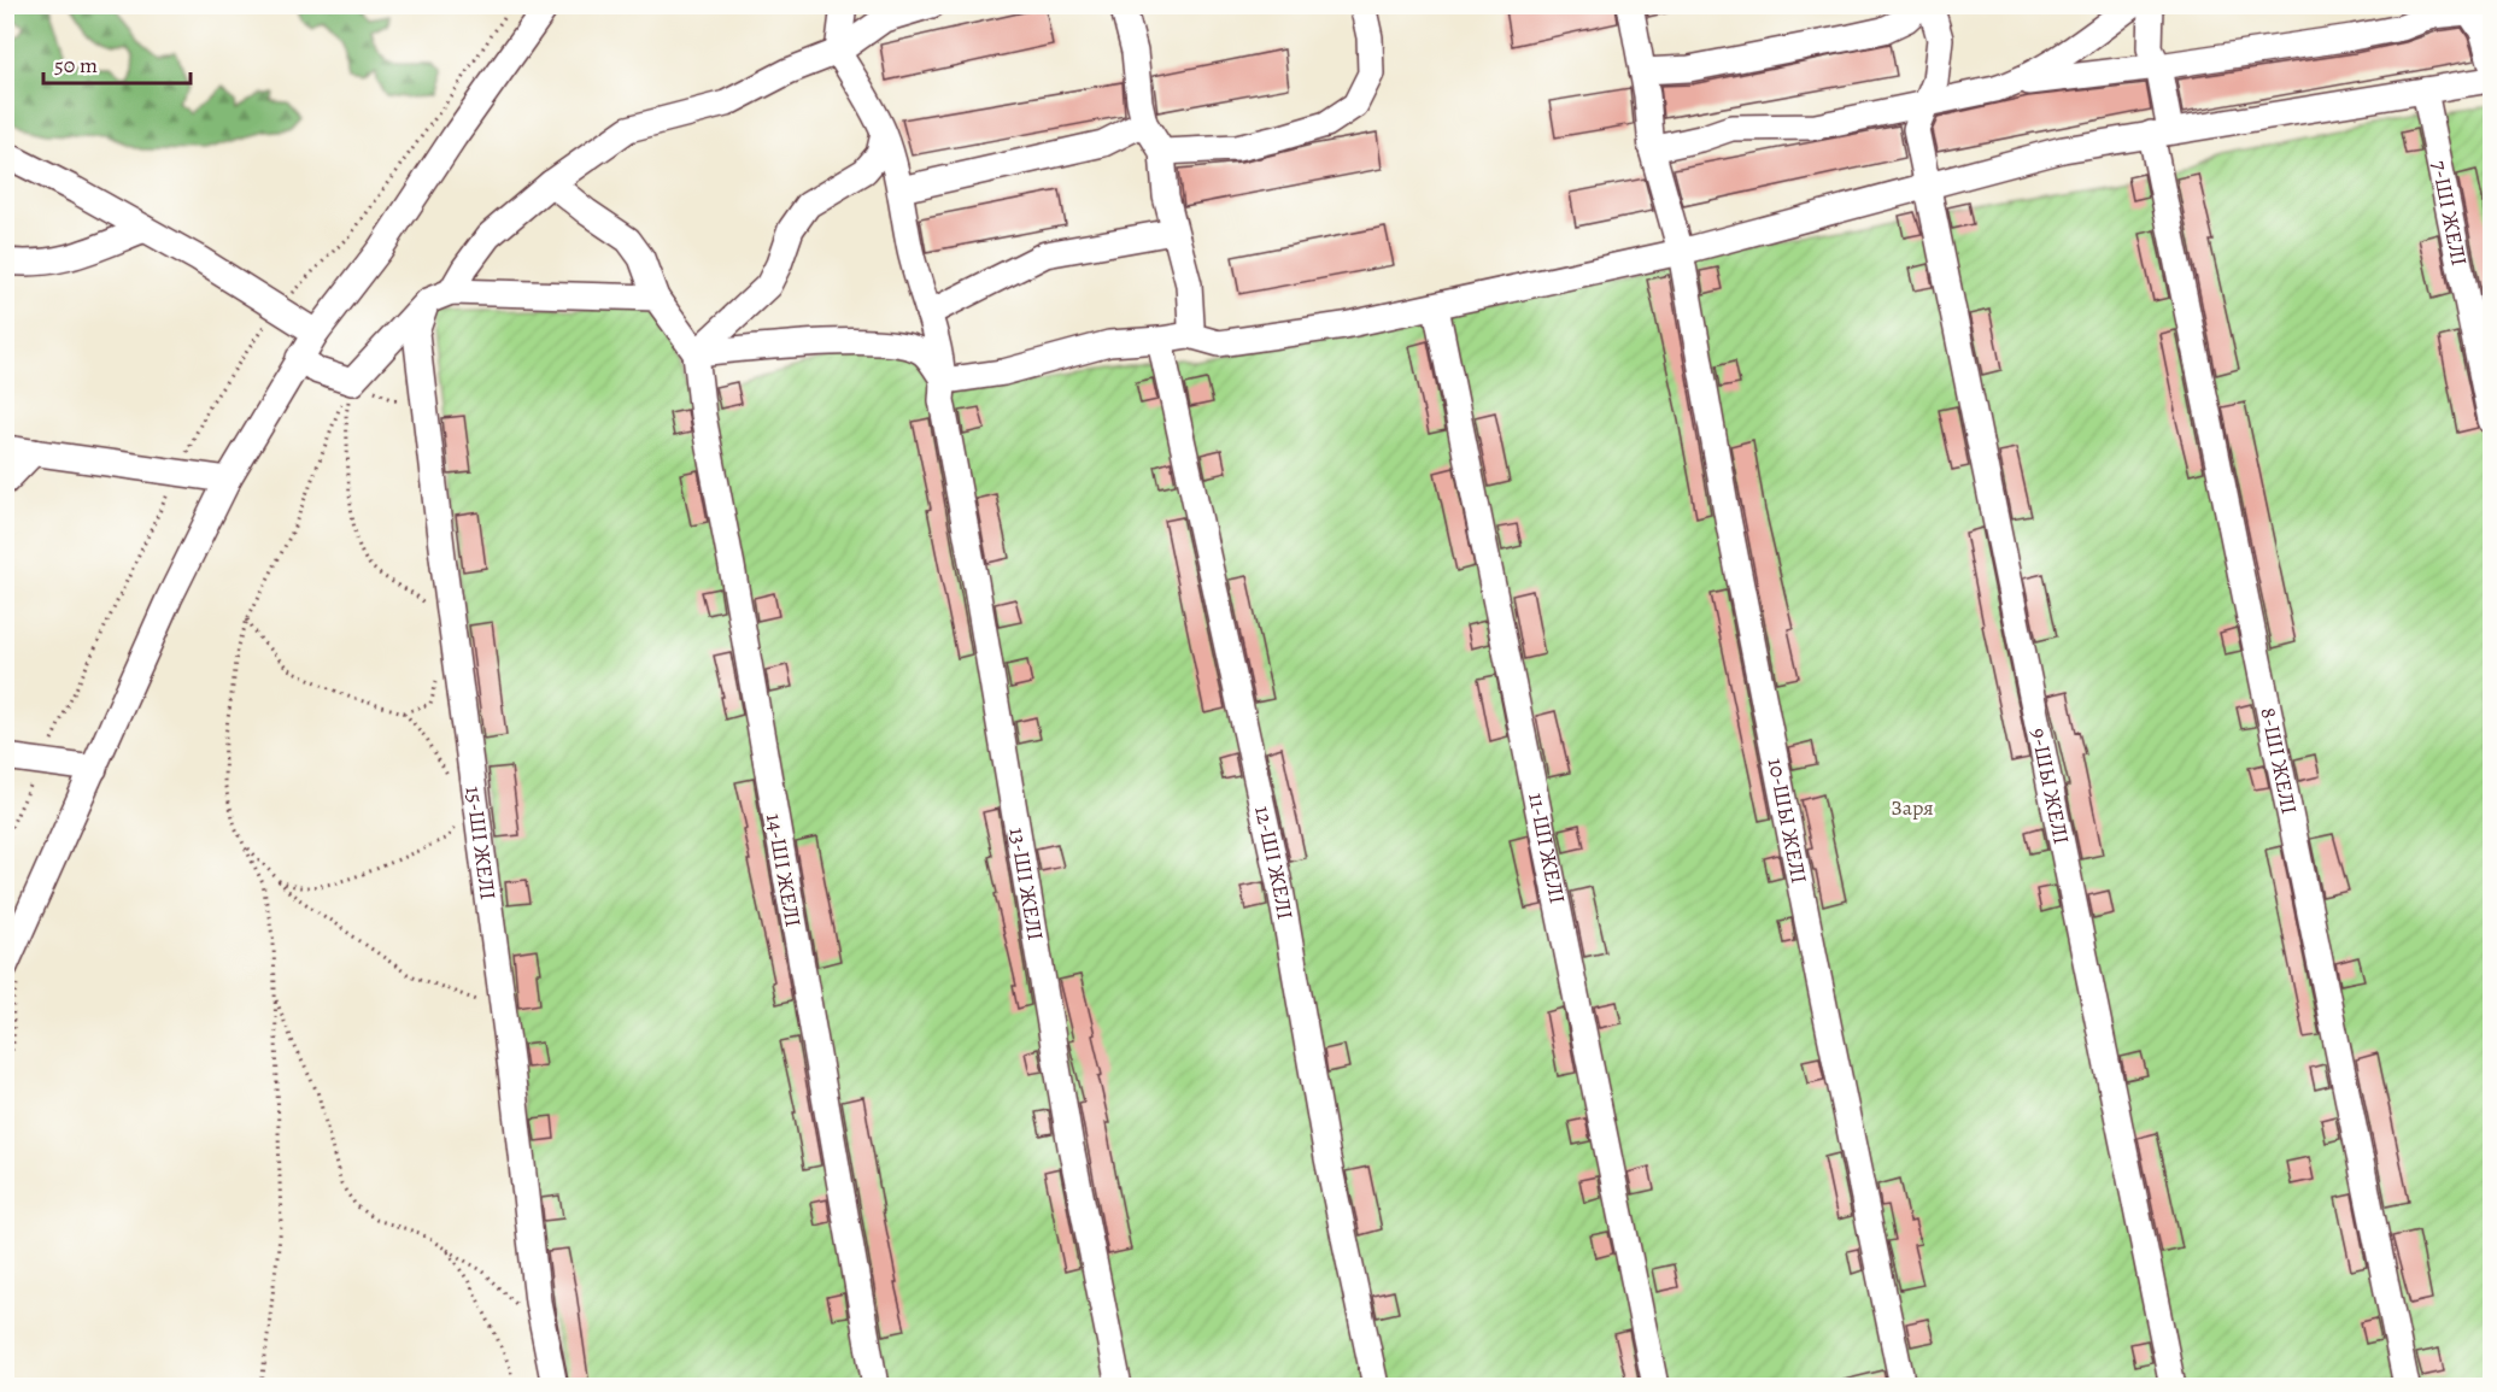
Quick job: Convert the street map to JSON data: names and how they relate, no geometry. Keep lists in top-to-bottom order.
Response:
{
  "streets": {
    "street": [
      "7-ШІ ЖЕЛІ",
      "8-ШІ ЖЕЛІ",
      "9-ШЫ ЖЕЛІ",
      "10-ШЫ ЖЕЛІ",
      "15-ШІ ЖЕЛІ",
      "11-ШІ ЖЕЛІ",
      "12-ШІ ЖЕЛІ",
      "14-ШІ ЖЕЛІ",
      "13-ШІ ЖЕЛІ"
    ]
  },
  "parks": ["Заря"],
  "scale_bar": "50 m"
}
